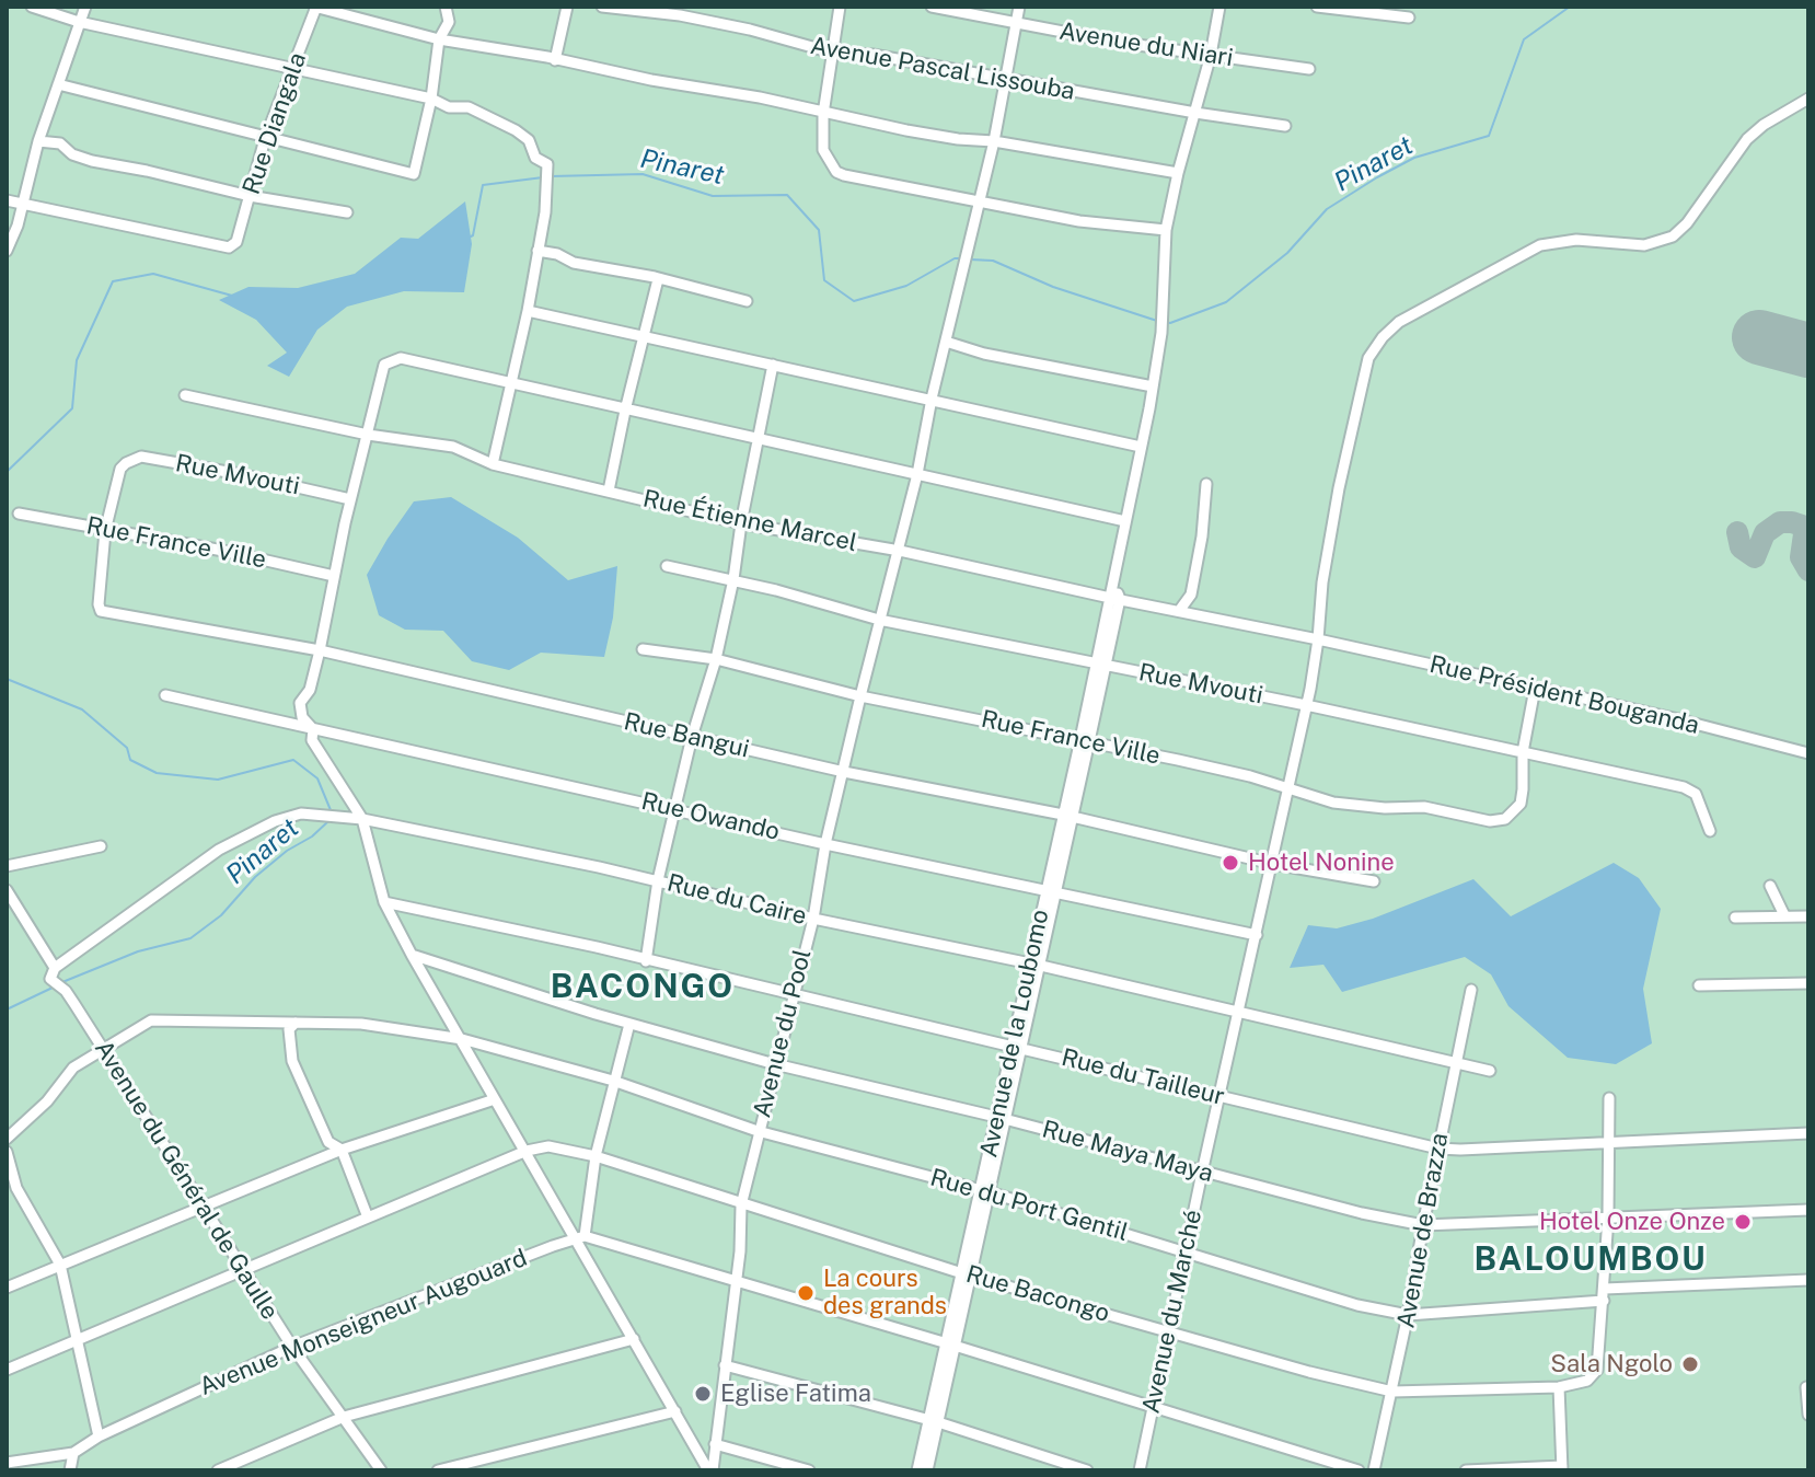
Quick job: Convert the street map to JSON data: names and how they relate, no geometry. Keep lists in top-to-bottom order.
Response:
{
  "streets": {
    "street": [
      "Avenue du Niari",
      "Avenue Pascal Lissouba",
      "Rue Diangala",
      "Rue Mvouti",
      "Rue Étienne Marcel",
      "Rue France Ville",
      "Rue Président Bouganda",
      "Rue Bangui",
      "Rue Owando",
      "Rue du Caire",
      "Avenue du Pool",
      "Avenue de la Loubomo",
      "Rue du Tailleur",
      "Rue Maya Maya",
      "Avenue du Général de Gaulle",
      "Rue du Port Gentil",
      "Avenue de Brazza",
      "Rue Bacongo",
      "Avenue du Marché",
      "Avenue Monseigneur Augouard"
    ]
  },
  "crossings": [
    ["Avenue du Niari", "Avenue du Pool"],
    ["Avenue Pascal Lissouba", "Avenue du Pool"],
    ["Rue Mvouti", "Rue France Ville"],
    ["Rue Mvouti", "Rue Bangui"],
    ["Rue Mvouti", "Avenue du Pool"],
    ["Rue Mvouti", "Avenue de la Loubomo"],
    ["Rue Mvouti", "Avenue du Marché"],
    ["Rue Étienne Marcel", "Rue Président Bouganda"],
    ["Rue Étienne Marcel", "Avenue du Pool"],
    ["Rue Étienne Marcel", "Avenue de la Loubomo"],
    ["Rue Étienne Marcel", "Avenue du Marché"],
    ["Rue France Ville", "Rue Bangui"],
    ["Rue France Ville", "Avenue du Pool"],
    ["Rue France Ville", "Avenue de la Loubomo"],
    ["Rue France Ville", "Avenue du Marché"],
    ["Rue Président Bouganda", "Avenue du Marché"],
    ["Rue Bangui", "Avenue du Pool"],
    ["Rue Bangui", "Avenue de la Loubomo"],
    ["Rue Bangui", "Avenue du Marché"],
    ["Rue Owando", "Avenue du Pool"],
    ["Rue Owando", "Avenue de la Loubomo"],
    ["Rue Owando", "Avenue du Marché"],
    ["Rue du Caire", "Avenue du Pool"],
    ["Rue du Caire", "Avenue de la Loubomo"],
    ["Rue du Caire", "Avenue du Général de Gaulle"],
    ["Rue du Caire", "Avenue de Brazza"],
    ["Rue du Caire", "Avenue du Marché"],
    ["Avenue du Pool", "Rue du Tailleur"],
    ["Avenue du Pool", "Rue Maya Maya"],
    ["Avenue du Pool", "Rue du Port Gentil"],
    ["Avenue du Pool", "Rue Bacongo"],
    ["Avenue de la Loubomo", "Rue du Tailleur"],
    ["Avenue de la Loubomo", "Rue Maya Maya"],
    ["Avenue de la Loubomo", "Rue du Port Gentil"],
    ["Avenue de la Loubomo", "Rue Bacongo"],
    ["Rue du Tailleur", "Avenue de Brazza"],
    ["Rue du Tailleur", "Avenue du Marché"],
    ["Rue Maya Maya", "Avenue de Brazza"],
    ["Rue Maya Maya", "Avenue du Marché"],
    ["Avenue du Général de Gaulle", "Rue du Port Gentil"],
    ["Avenue du Général de Gaulle", "Avenue Monseigneur Augouard"],
    ["Rue du Port Gentil", "Avenue de Brazza"],
    ["Rue du Port Gentil", "Avenue du Marché"],
    ["Avenue de Brazza", "Rue Bacongo"],
    ["Rue Bacongo", "Avenue du Marché"]
  ],
  "districts": ["BACONGO", "BALOUMBOU"],
  "water": ["Pinaret"],
  "places": [
    "Hotel Nonine",
    "Hotel Onze Onze",
    "La cours des grands",
    "Sala Ngolo",
    "Eglise Fatima"
  ]
}
